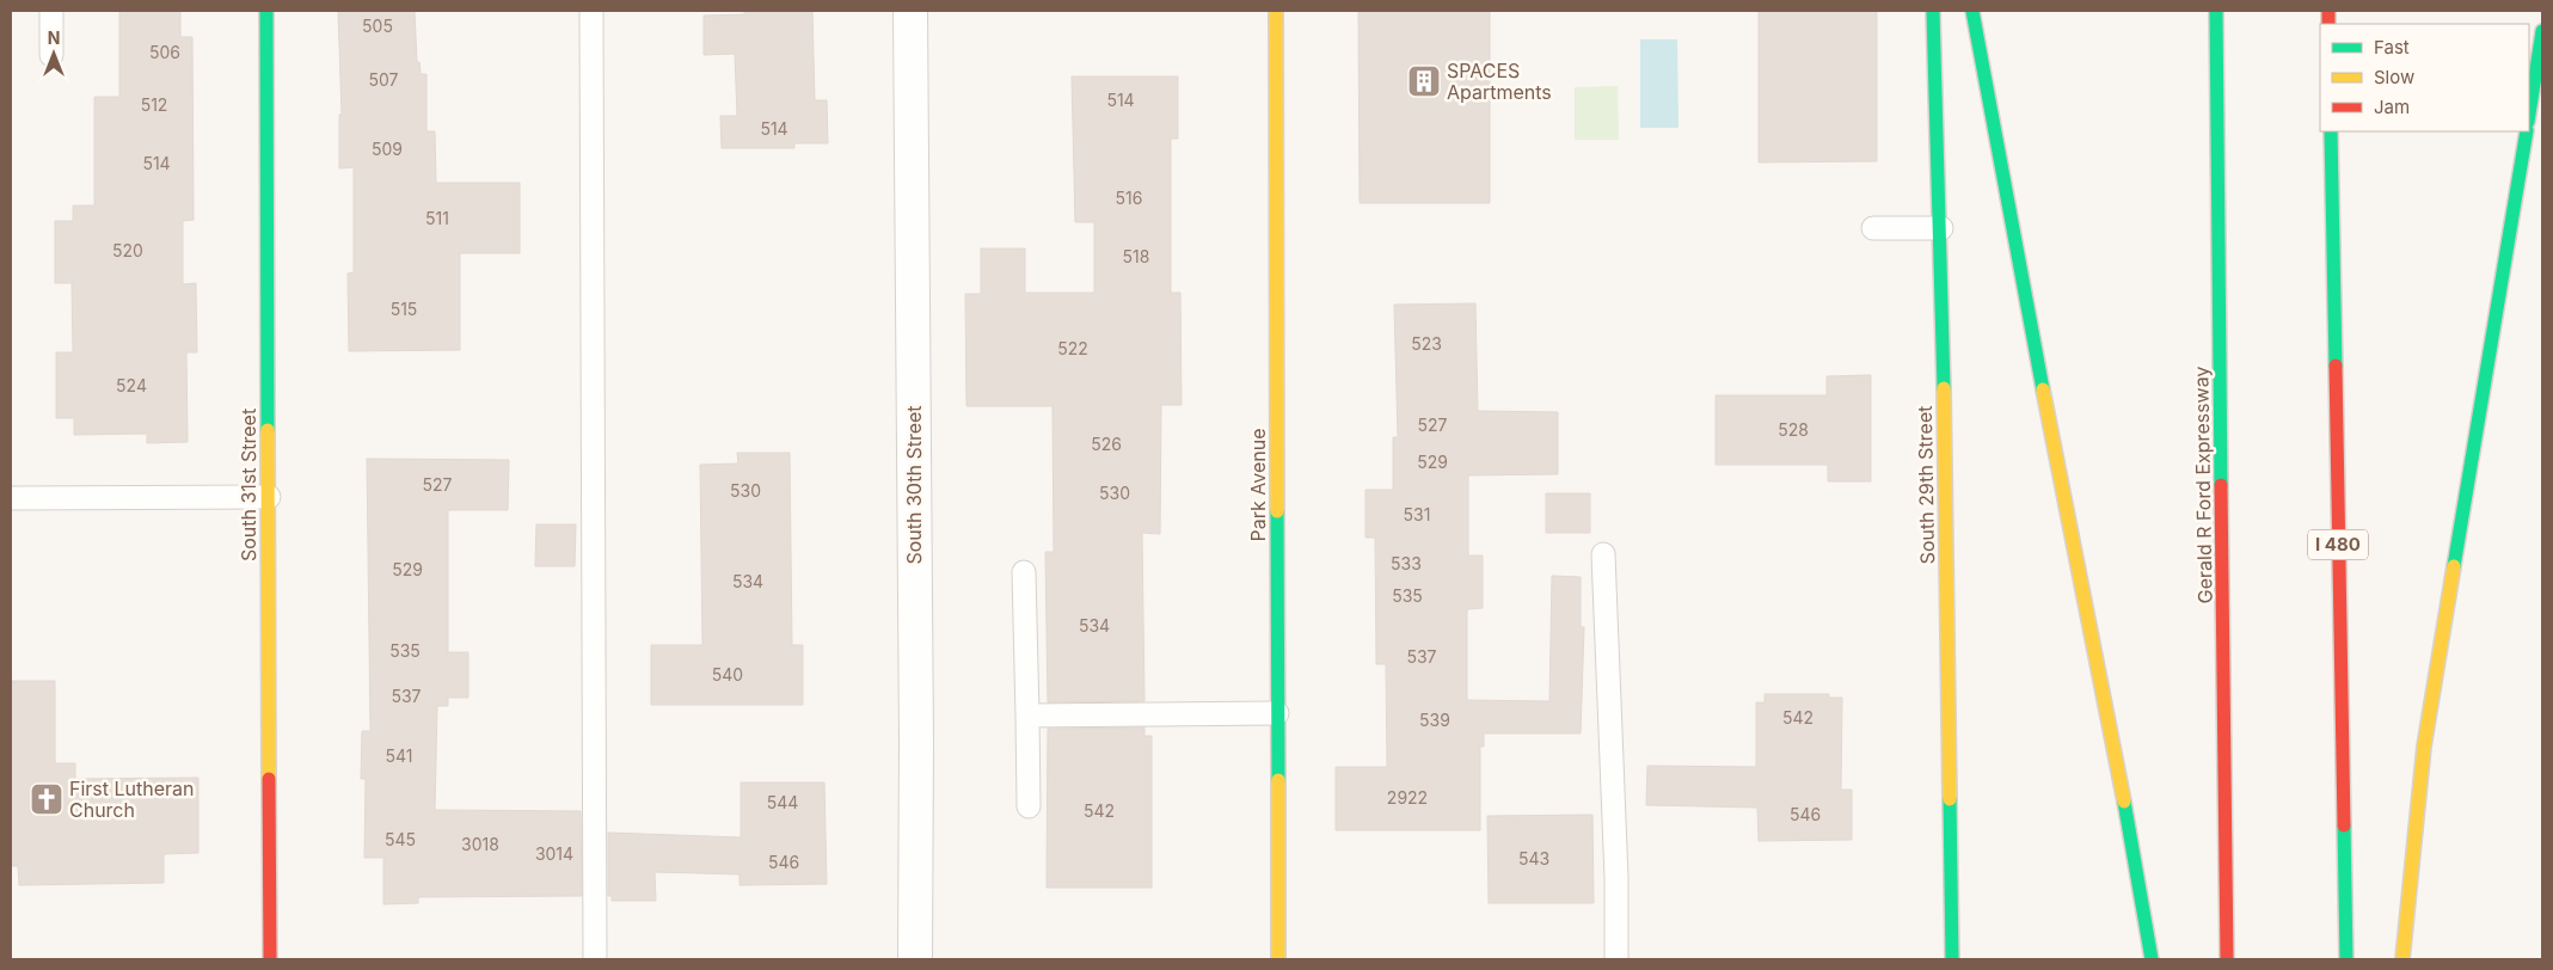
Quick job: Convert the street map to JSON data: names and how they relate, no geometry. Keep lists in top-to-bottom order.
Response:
{
  "streets": {
    "main road": [
      "South 31st Street",
      "Park Avenue",
      "South 29th Street",
      "Gerald R Ford Expressway",
      "I 480"
    ],
    "street": ["South 30th Street"]
  },
  "places": {
    "building": ["SPACES Apartments"],
    "church": ["First Lutheran Church"]
  },
  "house_numbers": [
    "505",
    "506",
    "507",
    "514",
    "512",
    "514",
    "509",
    "514",
    "516",
    "511",
    "520",
    "518",
    "515",
    "523",
    "522",
    "524",
    "527",
    "528",
    "526",
    "529",
    "527",
    "530",
    "530",
    "531",
    "533",
    "529",
    "534",
    "535",
    "534",
    "535",
    "537",
    "540",
    "537",
    "542",
    "539",
    "541",
    "2922",
    "544",
    "542",
    "546",
    "545",
    "3018",
    "3014",
    "543",
    "546"
  ],
  "legend": ["Fast", "Slow", "Jam"],
  "north": "top"
}
